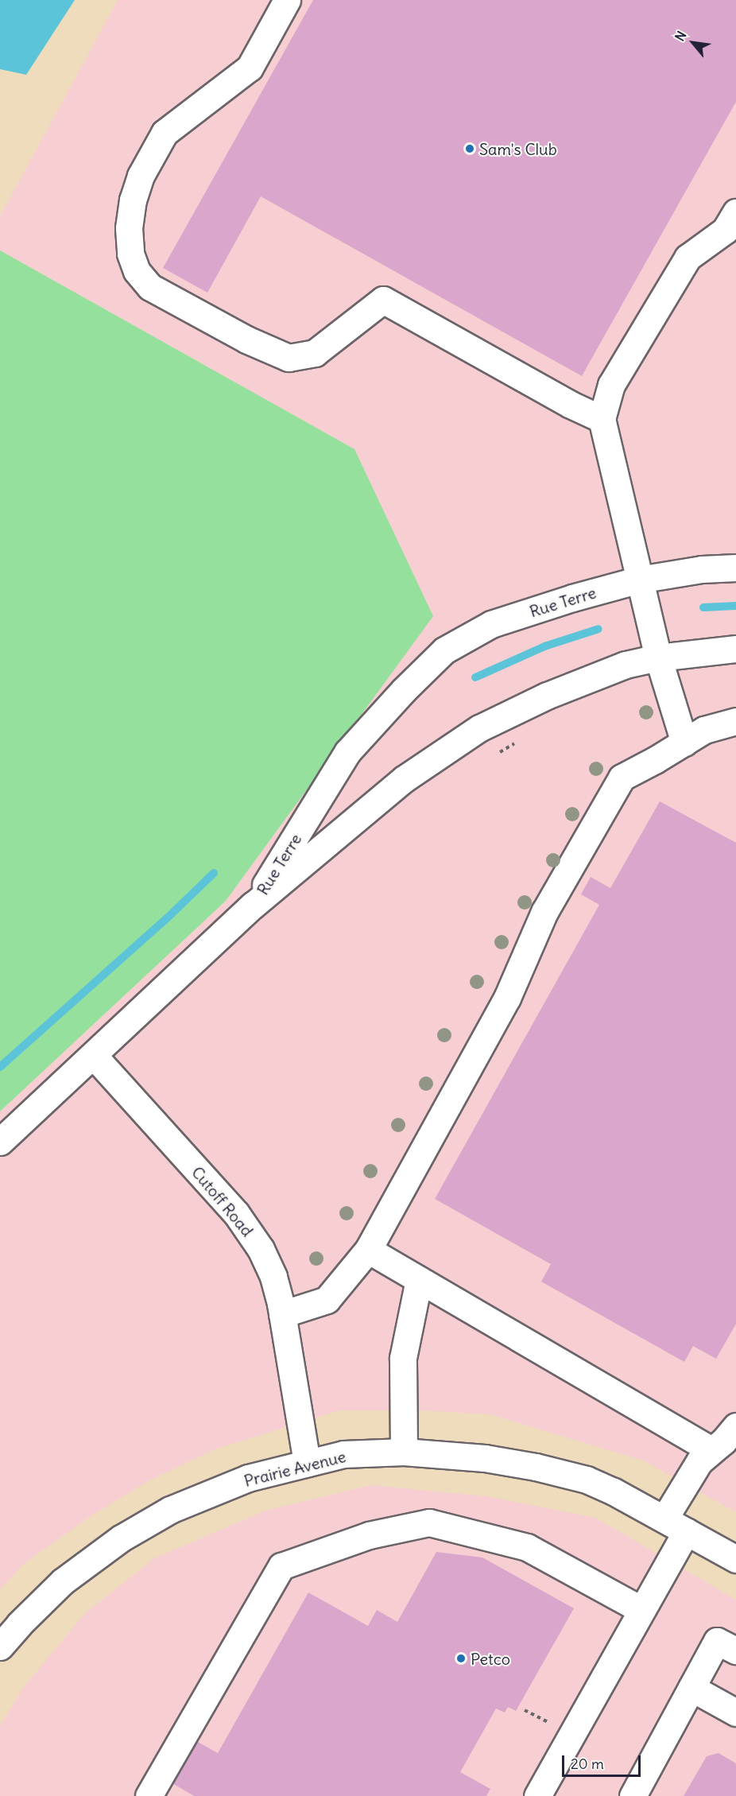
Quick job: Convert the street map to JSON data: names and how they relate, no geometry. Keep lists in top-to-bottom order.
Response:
{
  "streets": {
    "street": ["Rue Terre", "Cutoff Road", "Prairie Avenue"]
  },
  "crossings": [
    ["Cutoff Road", "Prairie Avenue"]
  ],
  "places": ["Sam's Club", "Petco"],
  "scale_bar": "20 m",
  "north": "top left"
}
